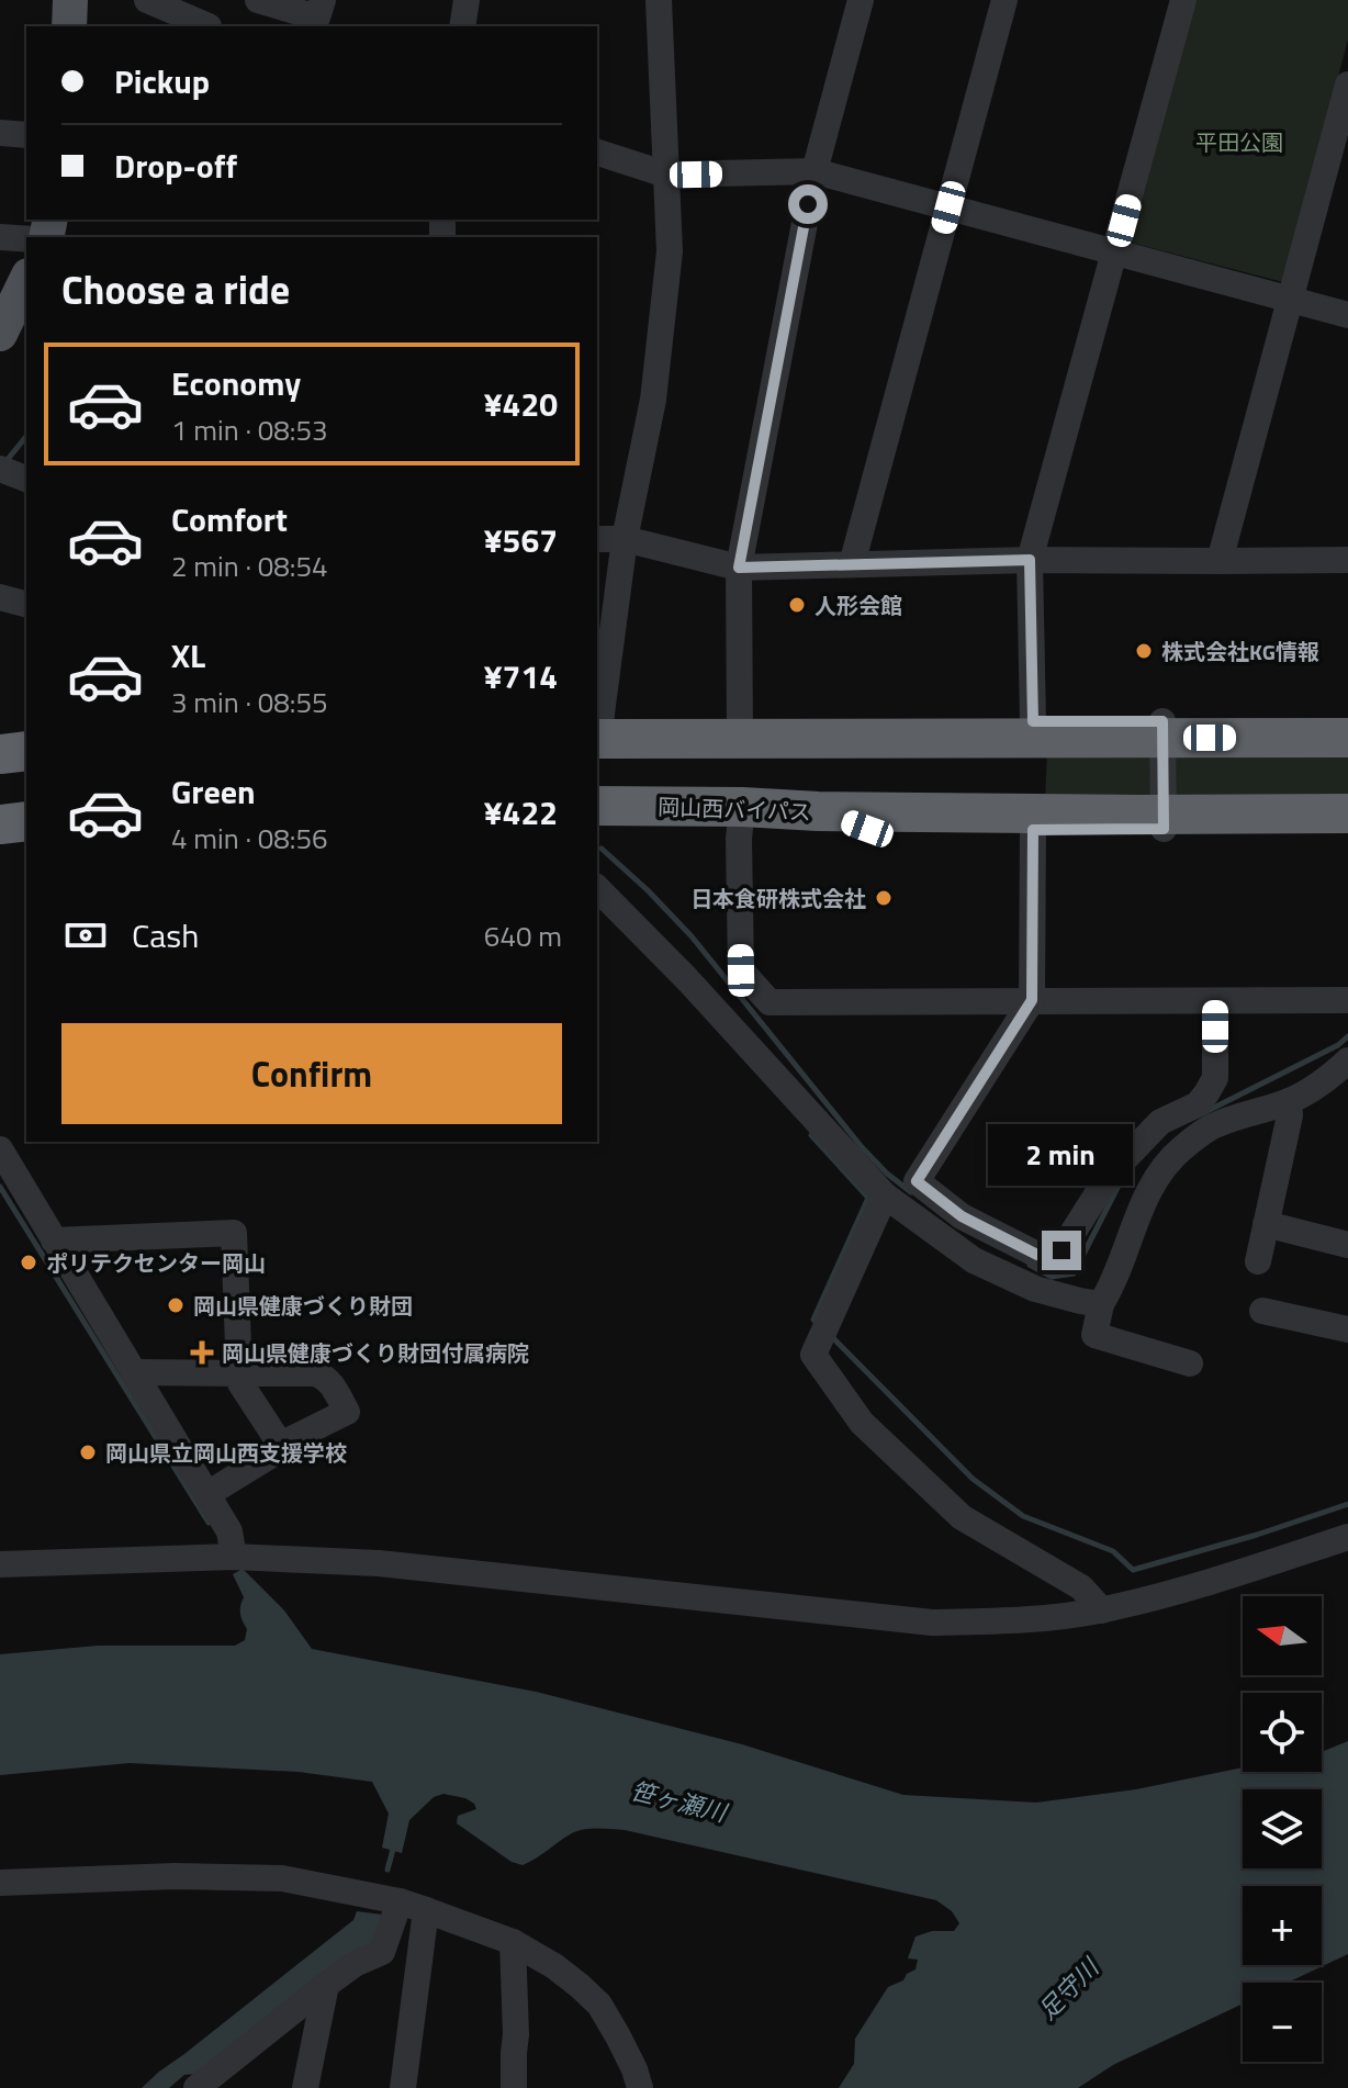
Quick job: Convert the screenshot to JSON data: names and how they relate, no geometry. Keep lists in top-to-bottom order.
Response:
{
  "streets": {
    "highway": ["岡山西バイパス"]
  },
  "water": ["笹ヶ瀬川", "足守川"],
  "parks": ["平田公園"],
  "places": {
    "other": [
      "人形会館",
      "株式会社KG情報",
      "日本食研株式会社",
      "ポリテクセンター岡山",
      "岡山県健康づくり財団",
      "岡山県立岡山西支援学校"
    ],
    "health": ["岡山県健康づくり財団付属病院"]
  },
  "north": "left",
  "page": {
    "banner": ["Pickup", "Drop-off"],
    "heading": "Choose a ride",
    "list": [
      {
        "name": "Economy",
        "note": "1 min · 08:53",
        "value": "¥420"
      },
      {
        "name": "Comfort",
        "note": "2 min · 08:54",
        "value": "¥567"
      },
      {
        "name": "XL",
        "note": "3 min · 08:55",
        "value": "¥714"
      },
      {
        "name": "Green",
        "note": "4 min · 08:56",
        "value": "¥422"
      }
    ],
    "pay": ["Cash", "640 m"],
    "buttons": "Confirm",
    "bubble": "2 min",
    "map_buttons": ["+", "−"]
  }
}
